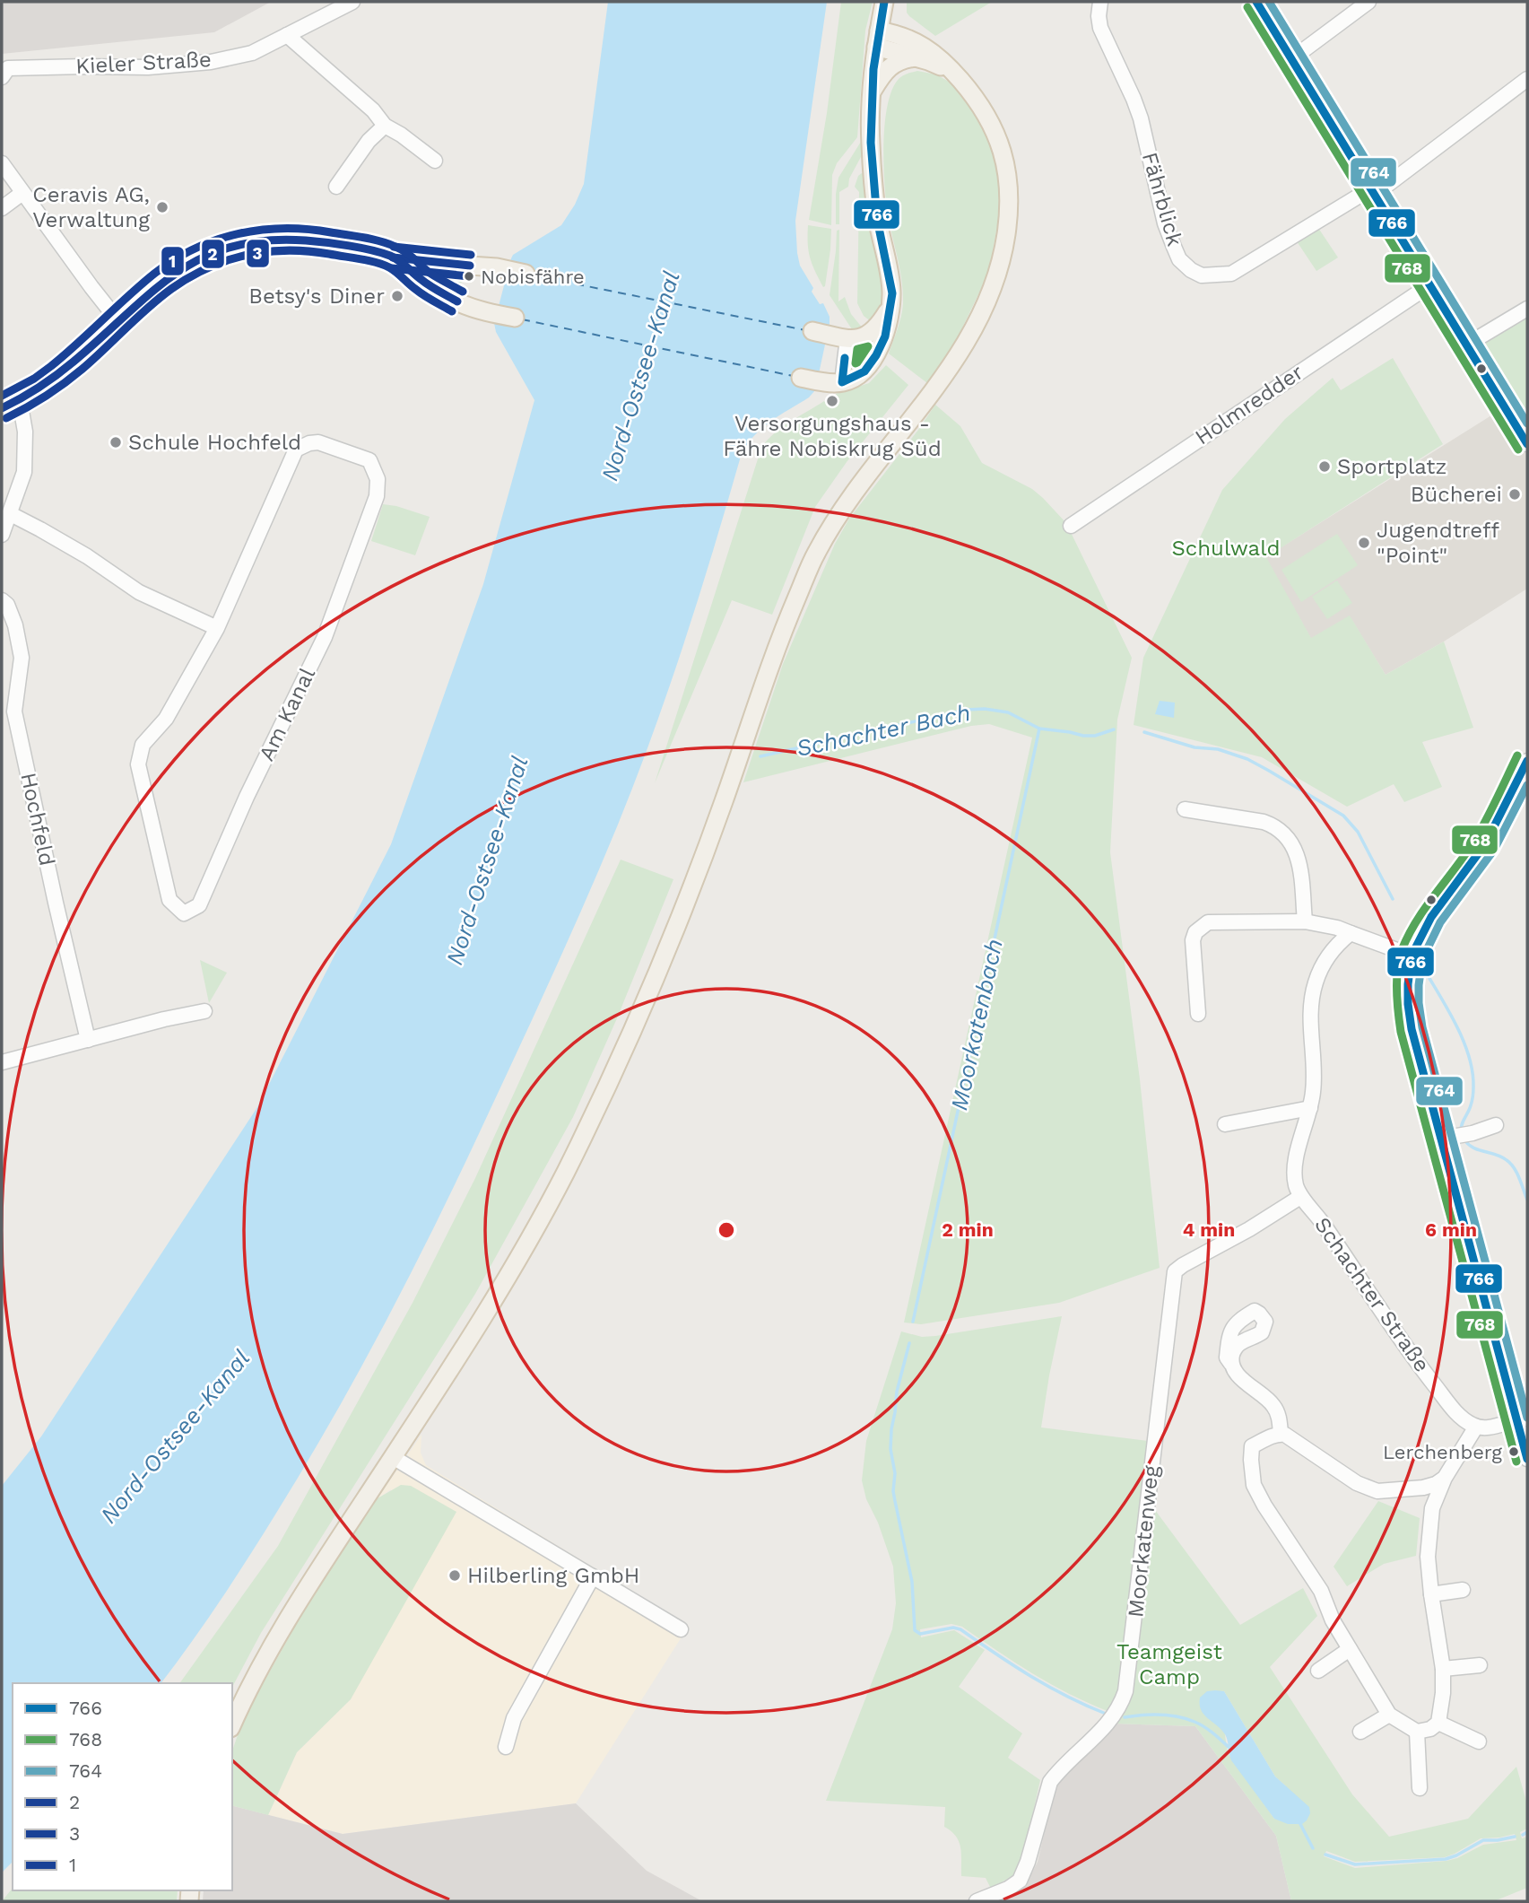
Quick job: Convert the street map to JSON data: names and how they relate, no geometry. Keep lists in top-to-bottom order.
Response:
{
  "streets": {
    "street": [
      "Kieler Straße",
      "Fährblick",
      "Holmredder",
      "Am Kanal",
      "Hochfeld",
      "Schachter Straße",
      "Moorkatenweg"
    ]
  },
  "crossings": [
    ["Schachter Straße", "Moorkatenweg"]
  ],
  "water": ["Nord-Ostsee-Kanal", "Schachter Bach", "Moorkatenbach"],
  "parks": ["Schulwald", "Teamgeist Camp"],
  "places": [
    "Ceravis AG, Verwaltung",
    "Nobisfähre",
    "Betsy's Diner",
    "Versorgungshaus - Fähre Nobiskrug Süd",
    "Schule Hochfeld",
    "Sportplatz",
    "Bücherei",
    "Jugendtreff \"Point\"",
    "Lerchenberg",
    "Hilberling GmbH"
  ],
  "lines": [
    "transit line 766",
    "transit line 764",
    "transit line 768",
    "transit line 1",
    "transit line 2",
    "transit line 3"
  ],
  "legend": [
    "766",
    "768",
    "764",
    "2",
    "3",
    "1"
  ],
  "rings": ["2 min", "4 min", "6 min"]
}
